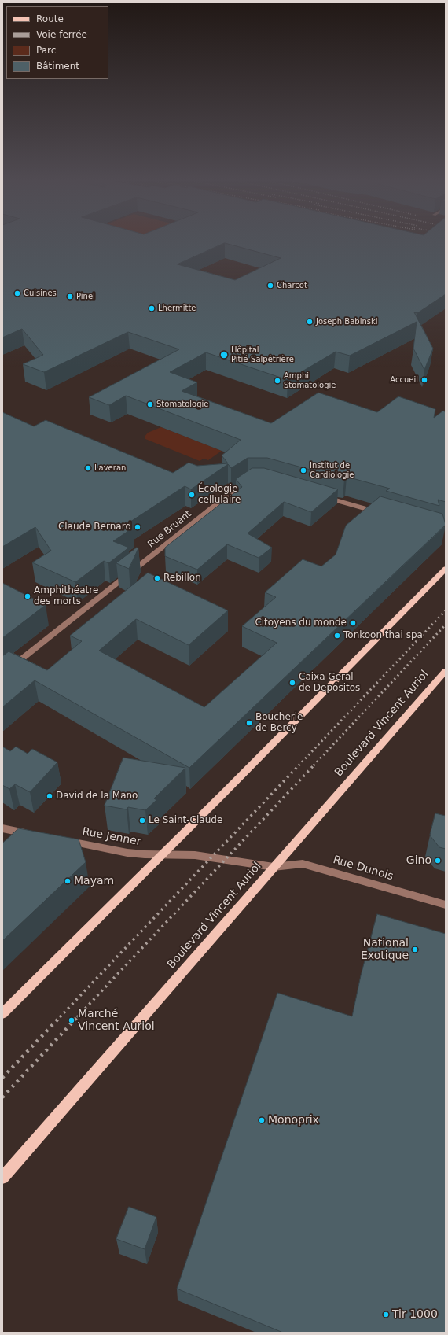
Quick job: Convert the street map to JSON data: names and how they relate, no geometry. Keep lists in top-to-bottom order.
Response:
{
  "streets": {
    "main road": ["Boulevard Vincent Auriol"],
    "street": ["Rue Bruant", "Rue Jenner", "Rue Dunois"]
  },
  "crossings": [
    ["Boulevard Vincent Auriol", "Rue Jenner"],
    ["Boulevard Vincent Auriol", "Rue Dunois"],
    ["Rue Jenner", "Rue Dunois"]
  ],
  "places": [
    "Charcot",
    "Cuisines",
    "Pinel",
    "Lhermitte",
    "Joseph Babinski",
    "Hôpital Pitié-Salpêtrière",
    "Accueil",
    "Amphi Stomatologie",
    "Stomatologie",
    "Laveran",
    "Institut de Cardiologie",
    "Écologie cellulaire",
    "Claude Bernard",
    "Rebillon",
    "Amphithéatre des morts",
    "Citoyens du monde",
    "Tonkoon thai spa",
    "Caixa Geral de Depósitos",
    "Boucherie de Bercy",
    "David de la Mano",
    "Le Saint-Claude",
    "Gino",
    "Mayam",
    "National Exotique",
    "Marché Vincent Auriol",
    "Monoprix",
    "Tir 1000"
  ],
  "legend": [
    "Route",
    "Voie ferrée",
    "Parc",
    "Bâtiment"
  ]
}
